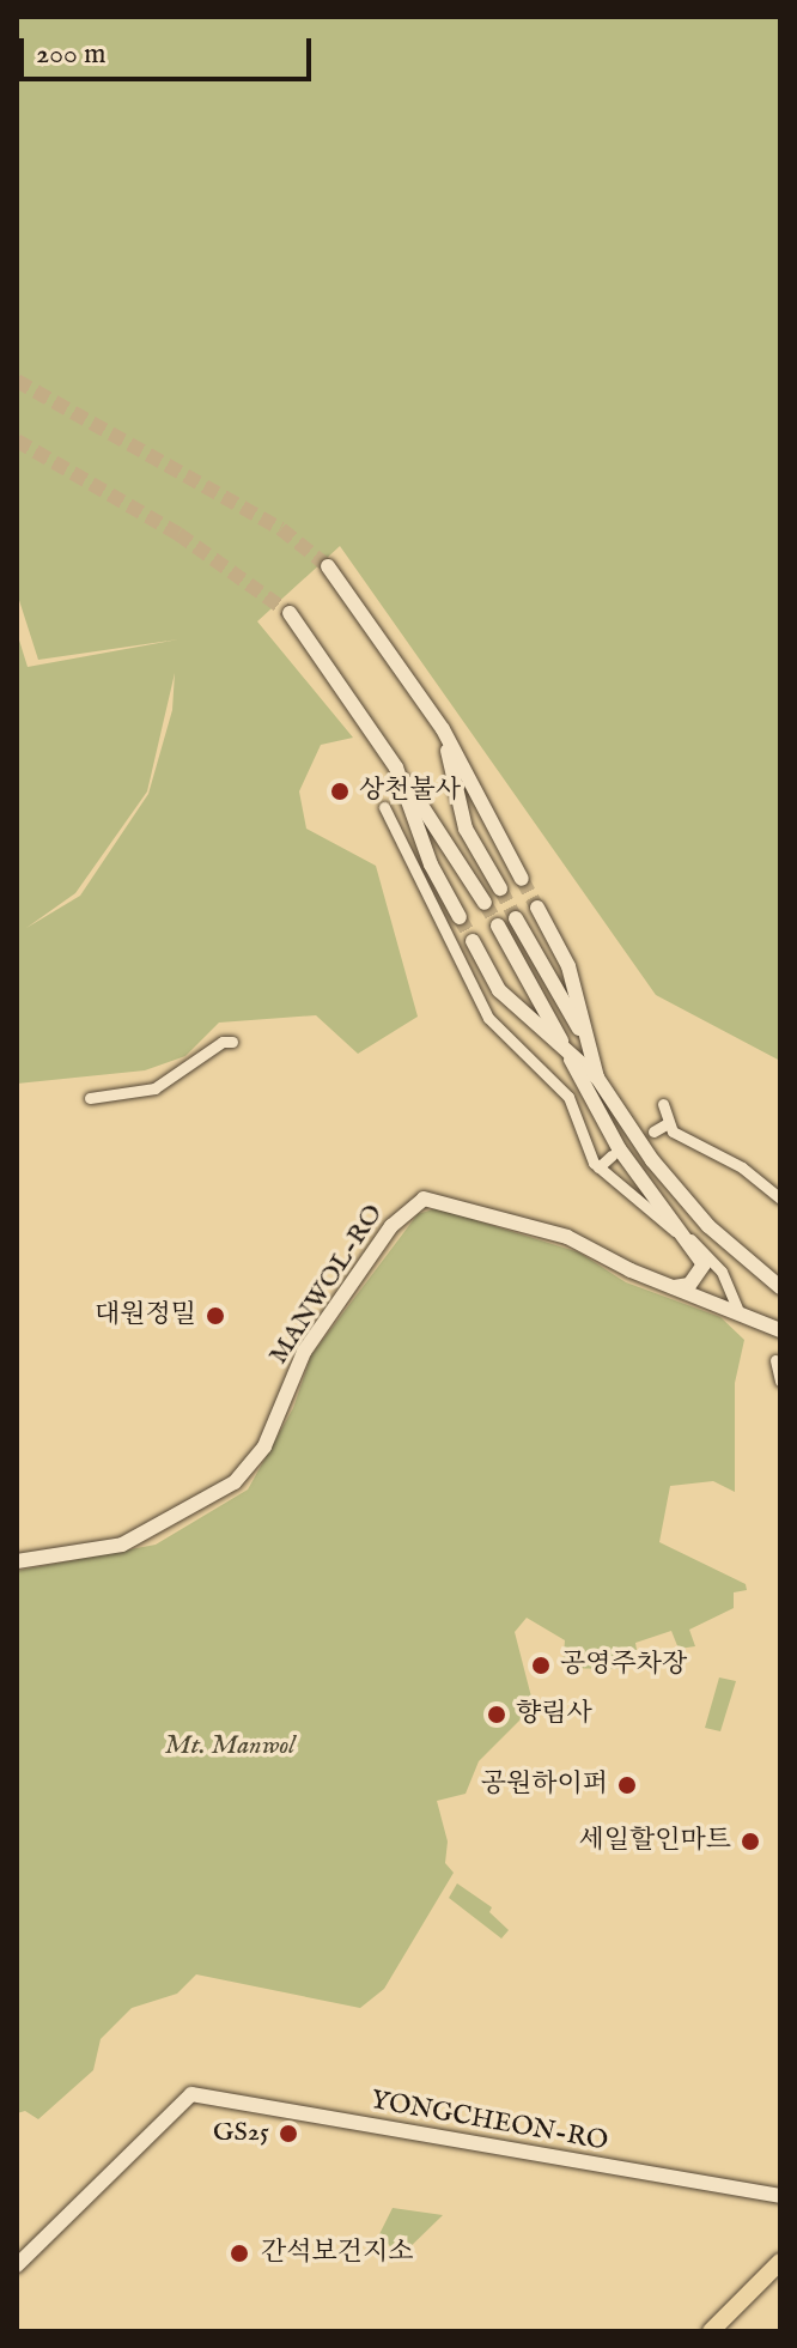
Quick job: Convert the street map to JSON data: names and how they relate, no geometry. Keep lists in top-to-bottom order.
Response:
{
  "streets": {
    "main road": ["MANWOL-RO", "YONGCHEON-RO"]
  },
  "parks": ["Mt. Manwol"],
  "places": [
    "상천불사",
    "대원정밀",
    "공영주차장",
    "향림사",
    "공원하이퍼",
    "세일할인마트",
    "GS25",
    "간석보건지소"
  ],
  "scale_bar": "200 m"
}
